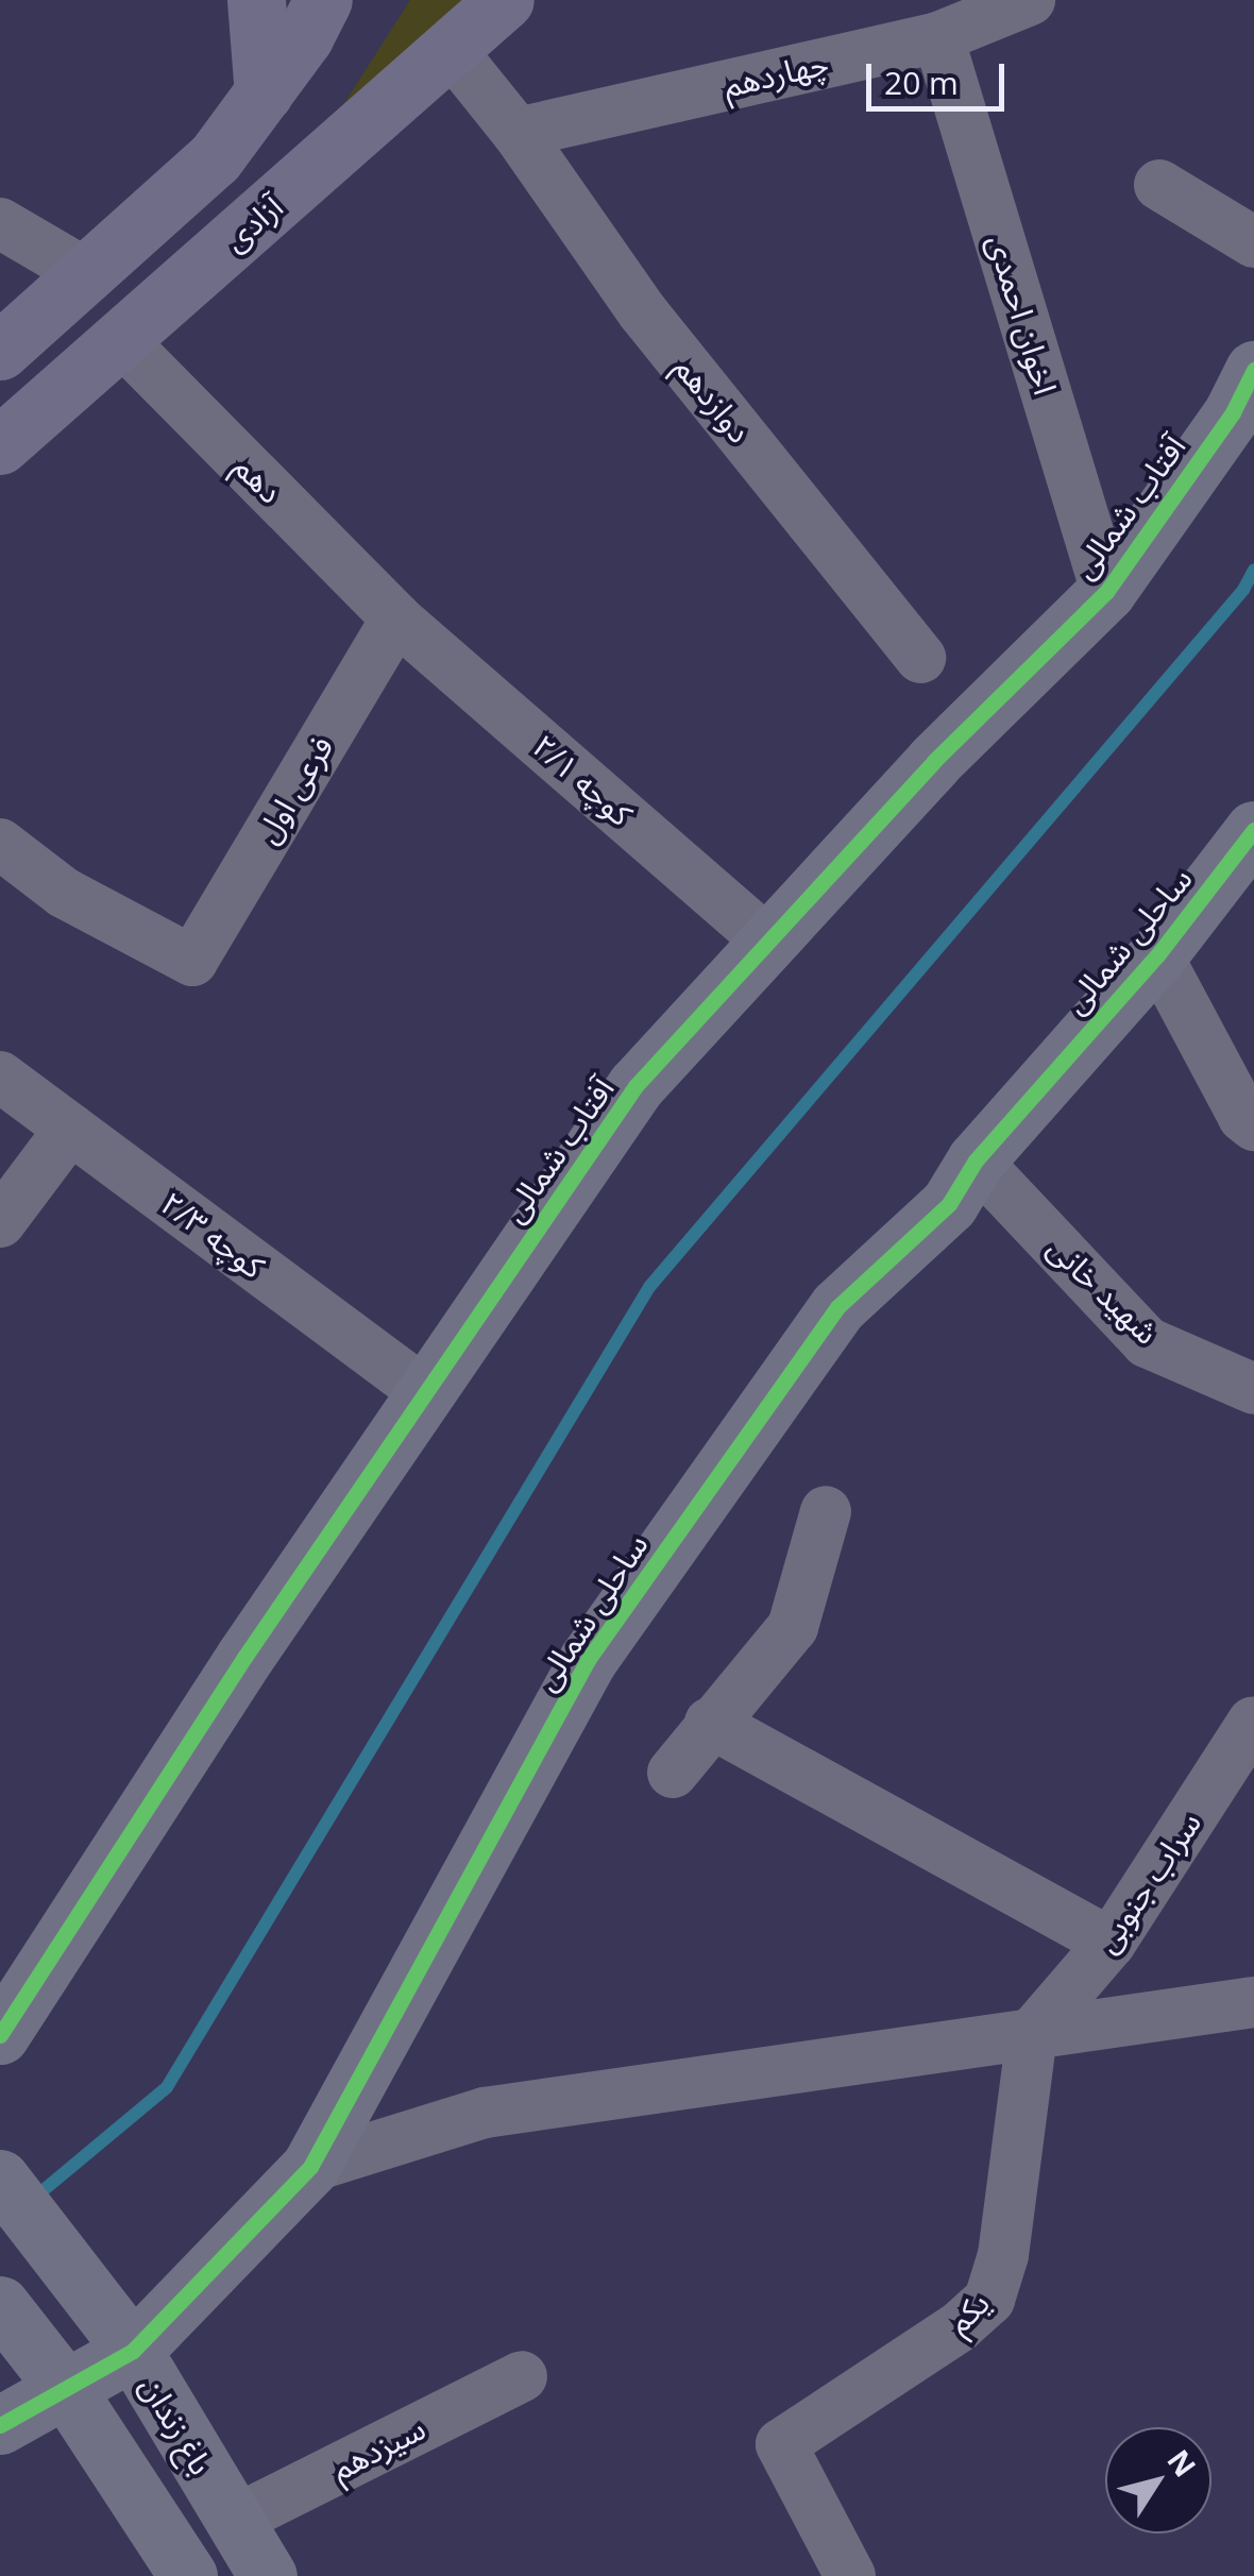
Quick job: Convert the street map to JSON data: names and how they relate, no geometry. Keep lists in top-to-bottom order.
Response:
{
  "streets": {
    "main road": ["آزادی"],
    "street": [
      "چهاردهم",
      "اخوان احمدی",
      "دوازدهم",
      "دهم",
      "آفتاب شمالی",
      "کوچه ۲/۱",
      "فرعی اول",
      "ساحلی شمالی",
      "کوچه ۲/۳",
      "شهید خانی",
      "سراب جنوبی",
      "یکم",
      "باغ زندان",
      "سیزدهم"
    ]
  },
  "crossings": [
    ["چهاردهم", "اخوان احمدی"],
    ["چهاردهم", "دوازدهم"],
    ["آزادی", "دوازدهم"],
    ["آزادی", "دهم"],
    ["اخوان احمدی", "آفتاب شمالی"],
    ["دهم", "کوچه ۲/۱"],
    ["دهم", "فرعی اول"],
    ["آفتاب شمالی", "کوچه ۲/۱"],
    ["آفتاب شمالی", "کوچه ۲/۳"],
    ["کوچه ۲/۱", "فرعی اول"],
    ["ساحلی شمالی", "شهید خانی"],
    ["ساحلی شمالی", "باغ زندان"],
    ["سراب جنوبی", "یکم"],
    ["باغ زندان", "سیزدهم"]
  ],
  "scale_bar": "20 m",
  "north": "top right"
}
